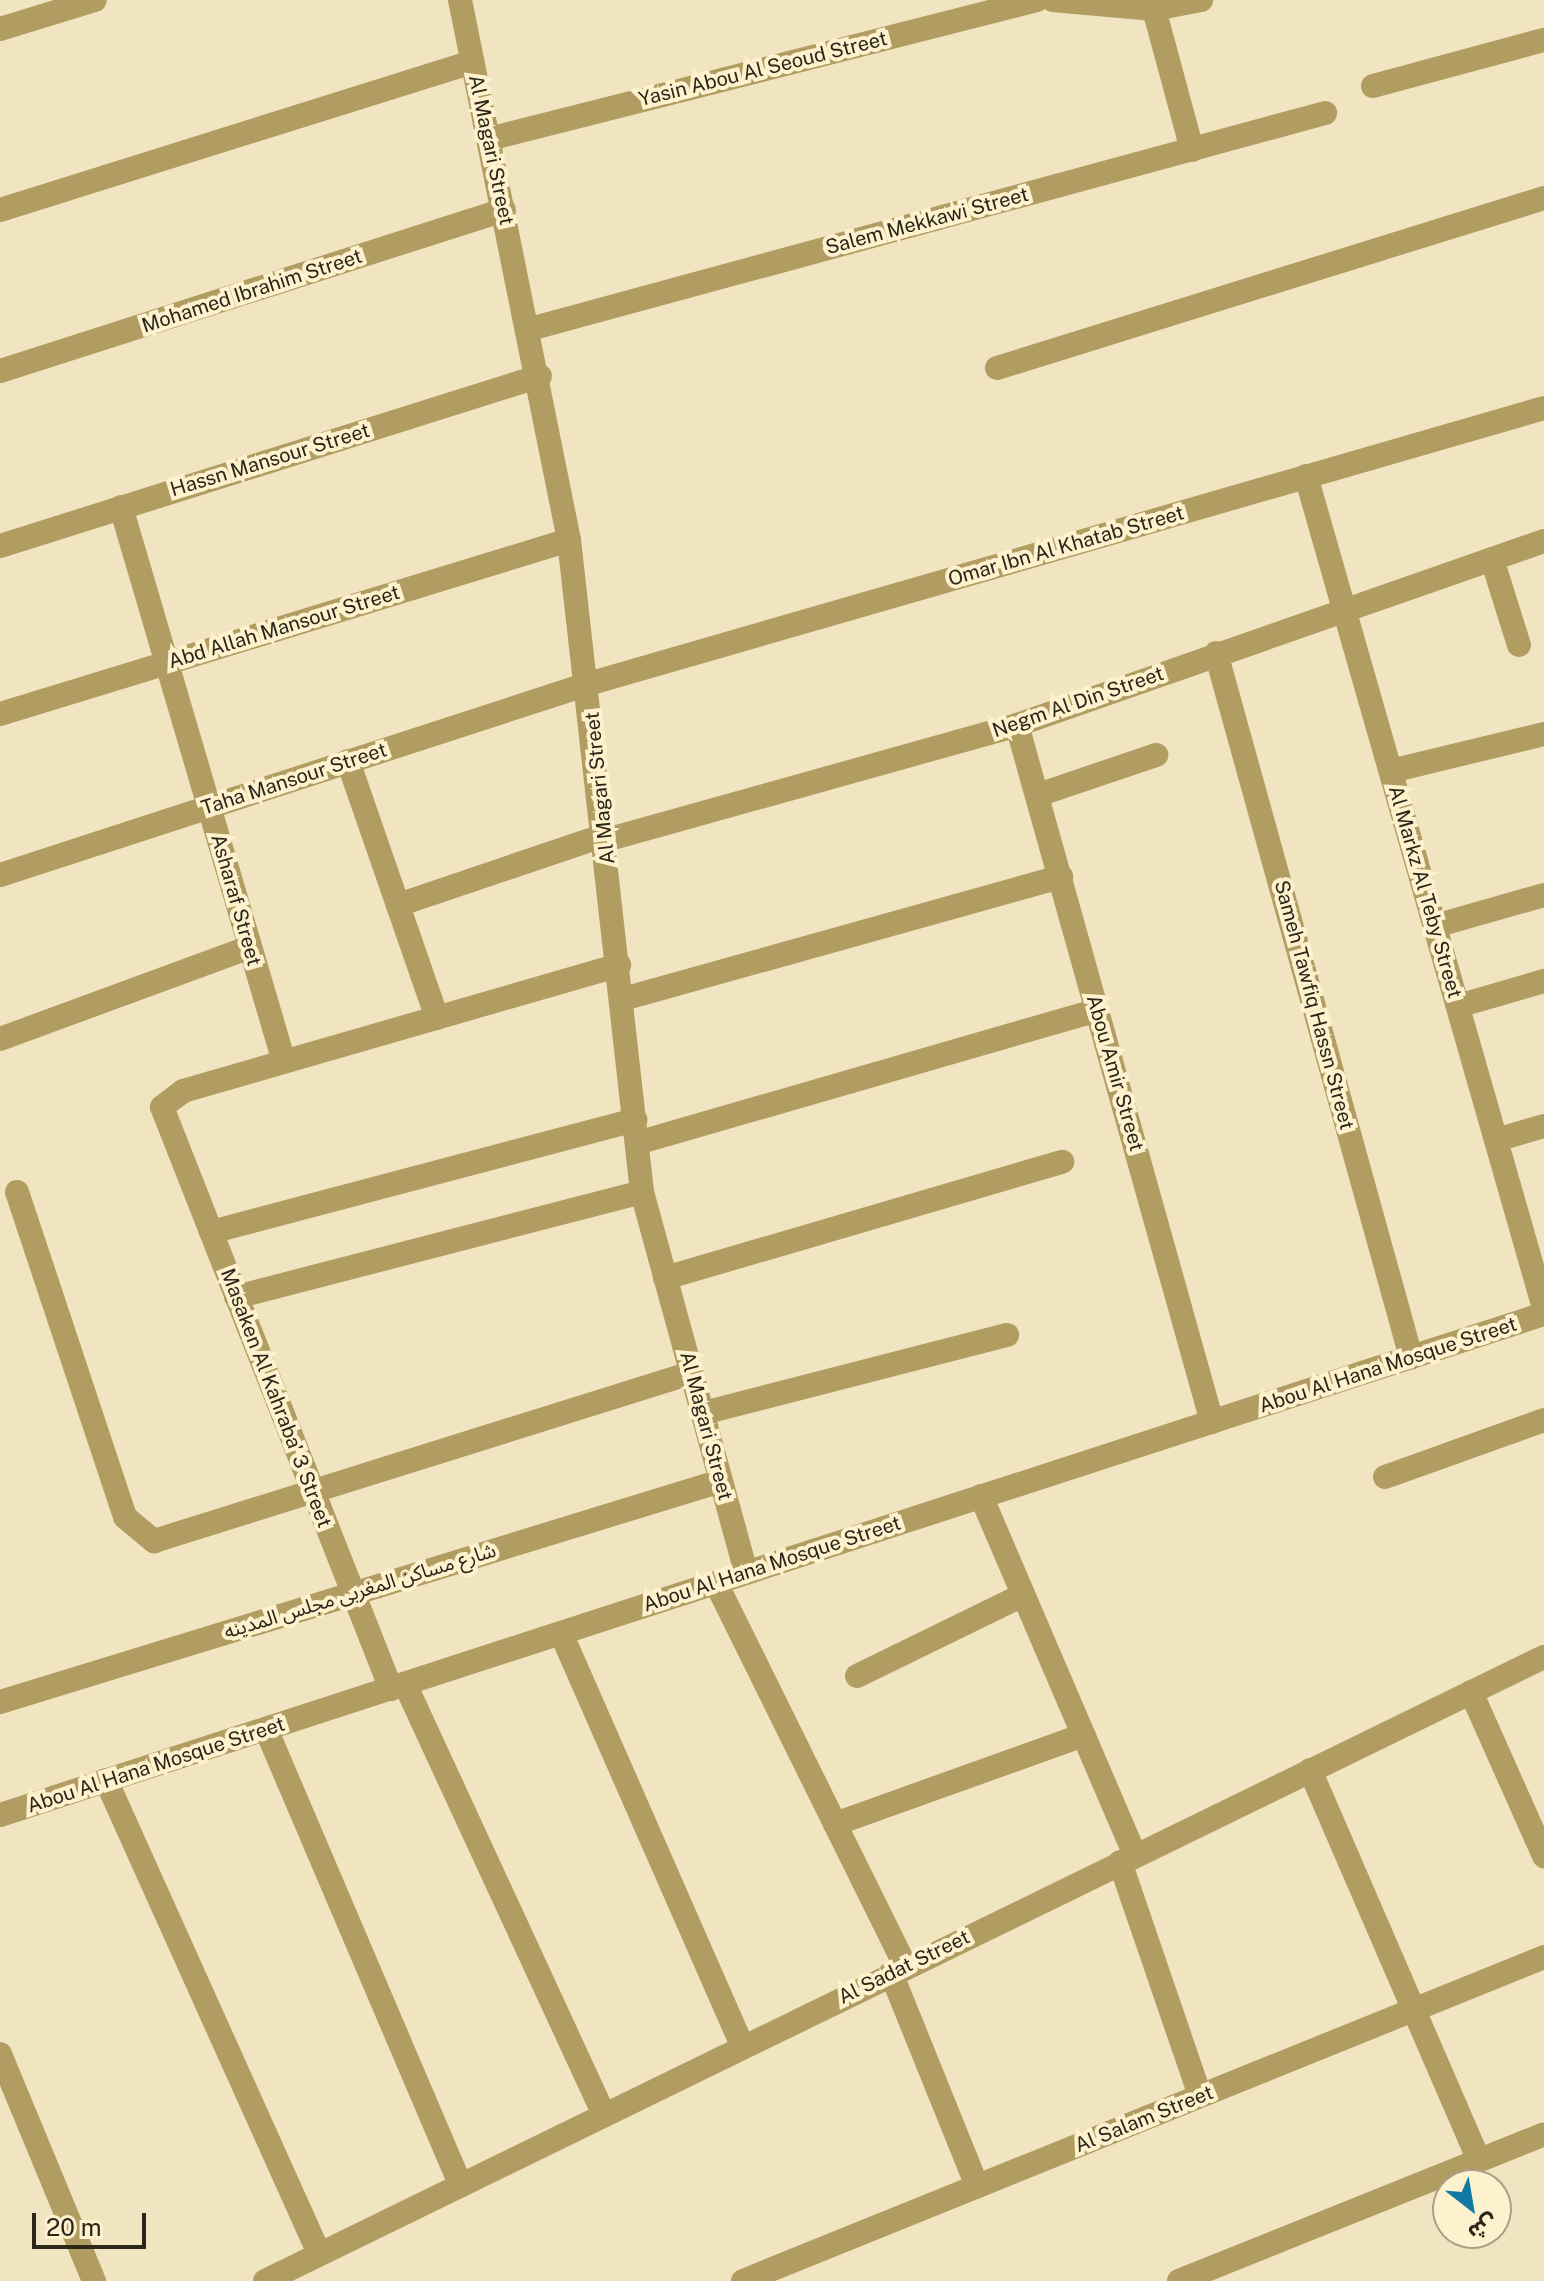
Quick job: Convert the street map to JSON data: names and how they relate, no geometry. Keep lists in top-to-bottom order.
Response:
{
  "streets": {
    "street": [
      "Yasin Abou Al Seoud Street",
      "Al Magari Street",
      "Salem Mekkawi Street",
      "Mohamed Ibrahim Street",
      "Hassn Mansour Street",
      "Omar Ibn Al Khatab Street",
      "Abd Allah Mansour Street",
      "Negm Al Din Street",
      "Taha Mansour Street",
      "Al Markz Al Teby Street",
      "Asharaf Street",
      "Sameh Tawfiq Hassn Street",
      "Abou Amir Street",
      "Abou Al Hana Mosque Street",
      "Masaken Al Kahraba' 3 Street",
      "شارع مساكن المغربى مجلس المدينه",
      "Al Sadat Street",
      "Al Salam Street"
    ]
  },
  "crossings": [
    ["Yasin Abou Al Seoud Street", "Al Magari Street"],
    ["Al Magari Street", "Salem Mekkawi Street"],
    ["Al Magari Street", "Mohamed Ibrahim Street"],
    ["Al Magari Street", "Hassn Mansour Street"],
    ["Al Magari Street", "Omar Ibn Al Khatab Street"],
    ["Al Magari Street", "Abd Allah Mansour Street"],
    ["Al Magari Street", "Negm Al Din Street"],
    ["Al Magari Street", "Taha Mansour Street"],
    ["Al Magari Street", "Abou Al Hana Mosque Street"],
    ["Al Magari Street", "شارع مساكن المغربى مجلس المدينه"],
    ["Hassn Mansour Street", "Asharaf Street"],
    ["Omar Ibn Al Khatab Street", "Taha Mansour Street"],
    ["Omar Ibn Al Khatab Street", "Al Markz Al Teby Street"],
    ["Abd Allah Mansour Street", "Asharaf Street"],
    ["Negm Al Din Street", "Al Markz Al Teby Street"],
    ["Negm Al Din Street", "Sameh Tawfiq Hassn Street"],
    ["Negm Al Din Street", "Abou Amir Street"],
    ["Taha Mansour Street", "Asharaf Street"],
    ["Asharaf Street", "Masaken Al Kahraba' 3 Street"],
    ["Sameh Tawfiq Hassn Street", "Abou Al Hana Mosque Street"],
    ["Abou Amir Street", "Abou Al Hana Mosque Street"],
    ["Abou Al Hana Mosque Street", "Masaken Al Kahraba' 3 Street"],
    ["Masaken Al Kahraba' 3 Street", "شارع مساكن المغربى مجلس المدينه"],
    ["Masaken Al Kahraba' 3 Street", "Al Sadat Street"]
  ],
  "scale_bar": "20 m",
  "north": "bottom right"
}
